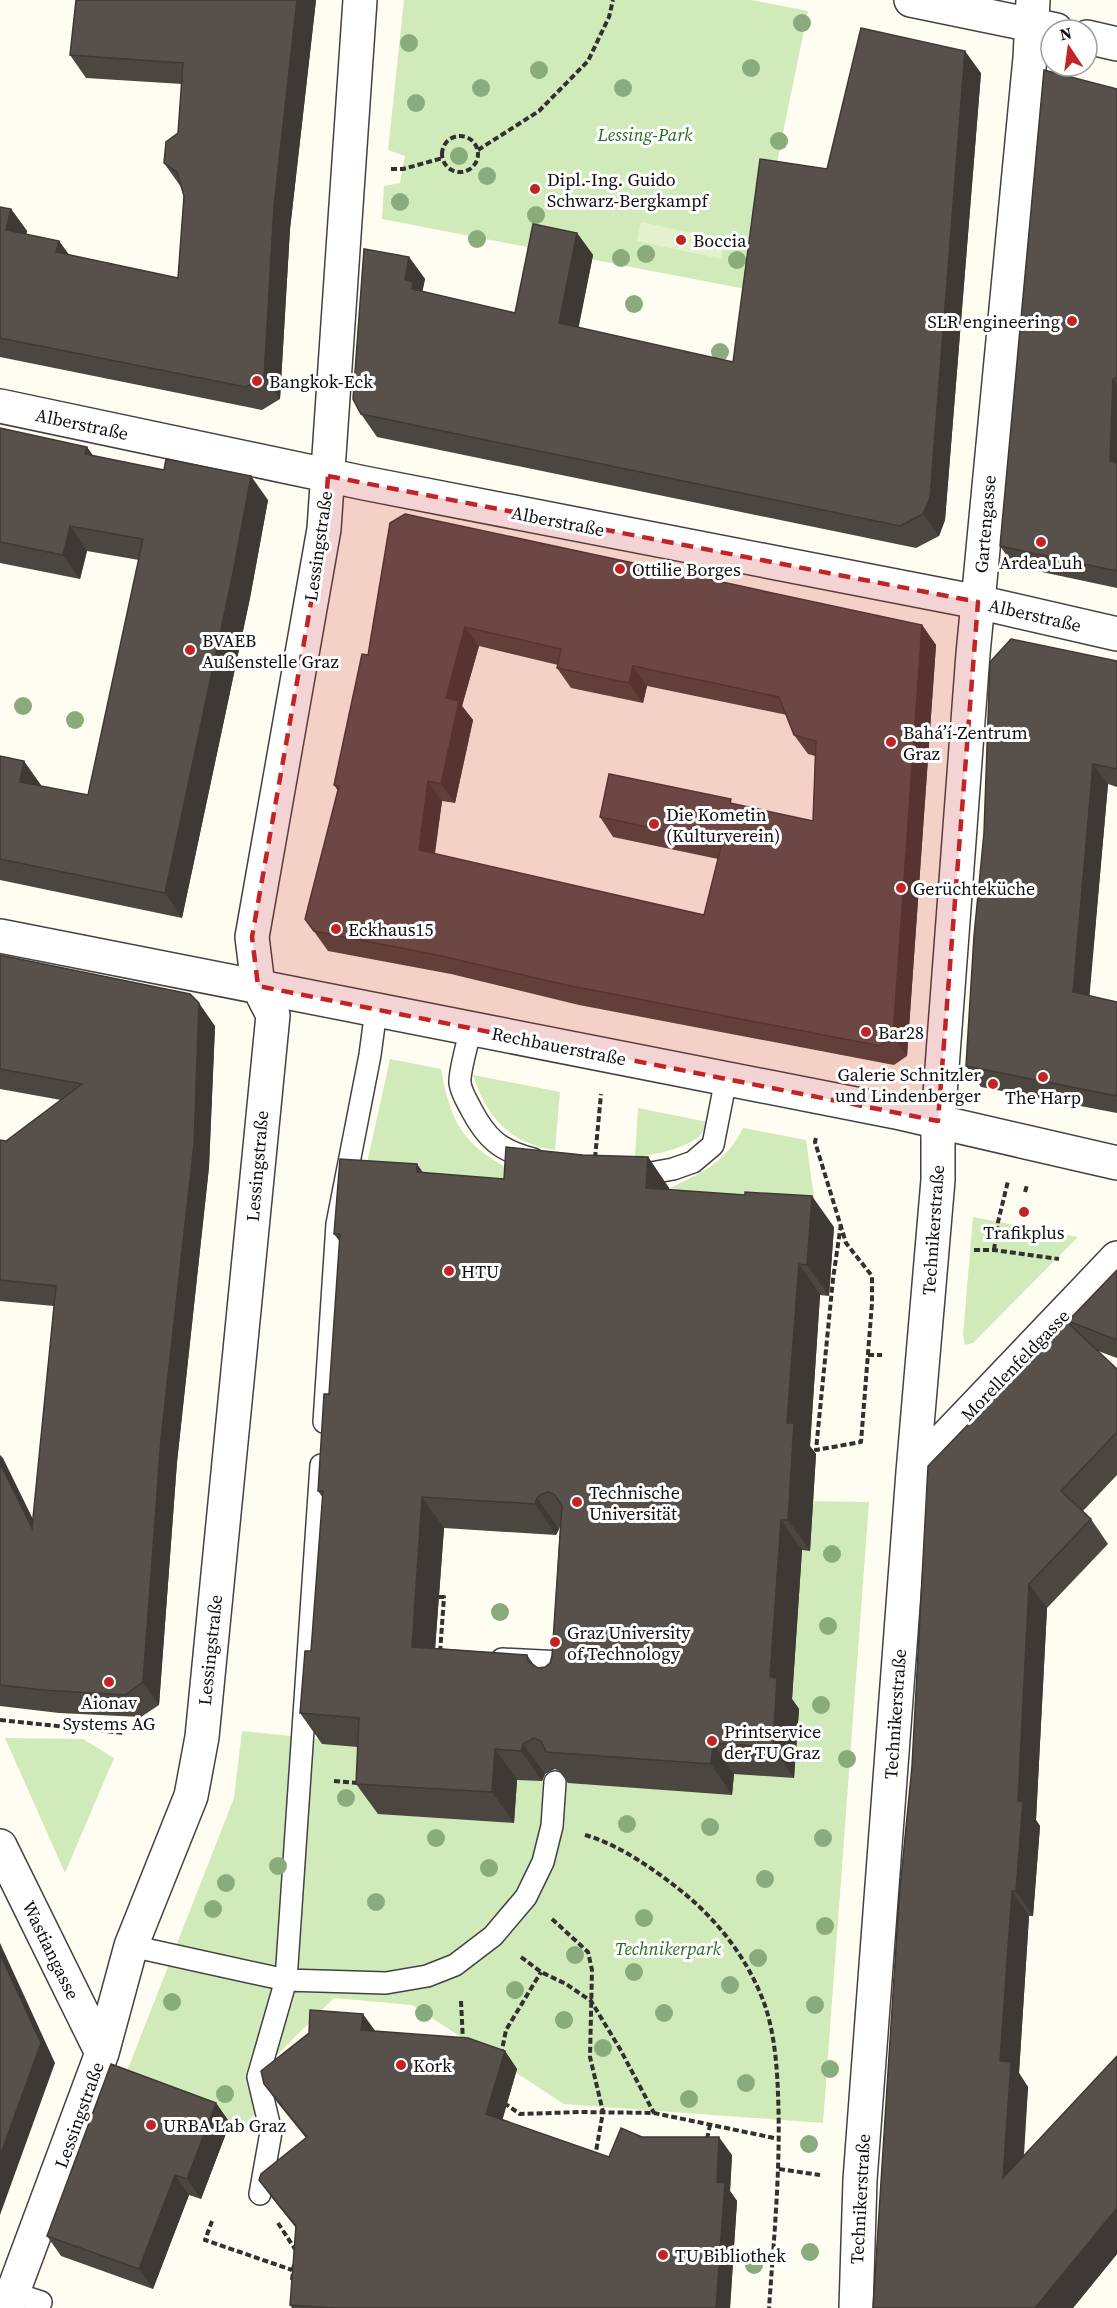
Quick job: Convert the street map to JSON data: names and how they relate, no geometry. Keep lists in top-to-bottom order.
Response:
{
  "streets": {
    "street": [
      "Alberstraße",
      "Gartengasse",
      "Lessingstraße",
      "Rechbauerstraße",
      "Technikerstraße",
      "Morellenfeldgasse",
      "Wastiangasse"
    ]
  },
  "crossings": [
    ["Alberstraße", "Gartengasse"],
    ["Alberstraße", "Lessingstraße"],
    ["Gartengasse", "Rechbauerstraße"],
    ["Gartengasse", "Technikerstraße"],
    ["Lessingstraße", "Rechbauerstraße"],
    ["Lessingstraße", "Wastiangasse"],
    ["Rechbauerstraße", "Technikerstraße"],
    ["Technikerstraße", "Morellenfeldgasse"]
  ],
  "parks": ["Lessing-Park", "Technikerpark"],
  "places": [
    "Dipl.-Ing. Guido Schwarz-Bergkampf",
    "Boccia",
    "SLR engineering",
    "Bangkok-Eck",
    "Ardea Luh",
    "Ottilie Borges",
    "BVAEB Außenstelle Graz",
    "Bahá’í-Zentrum Graz",
    "Die Kometin (Kulturverein)",
    "Gerüchteküche",
    "Eckhaus15",
    "Bar28",
    "The Harp",
    "Galerie Schnitzler und Lindenberger",
    "Trafikplus",
    "HTU",
    "Technische Universität",
    "Graz University of Technology",
    "Aionav Systems AG",
    "Printservice der TU Graz",
    "Kork",
    "URBA Lab Graz",
    "TU Bibliothek"
  ],
  "north": "top"
}
